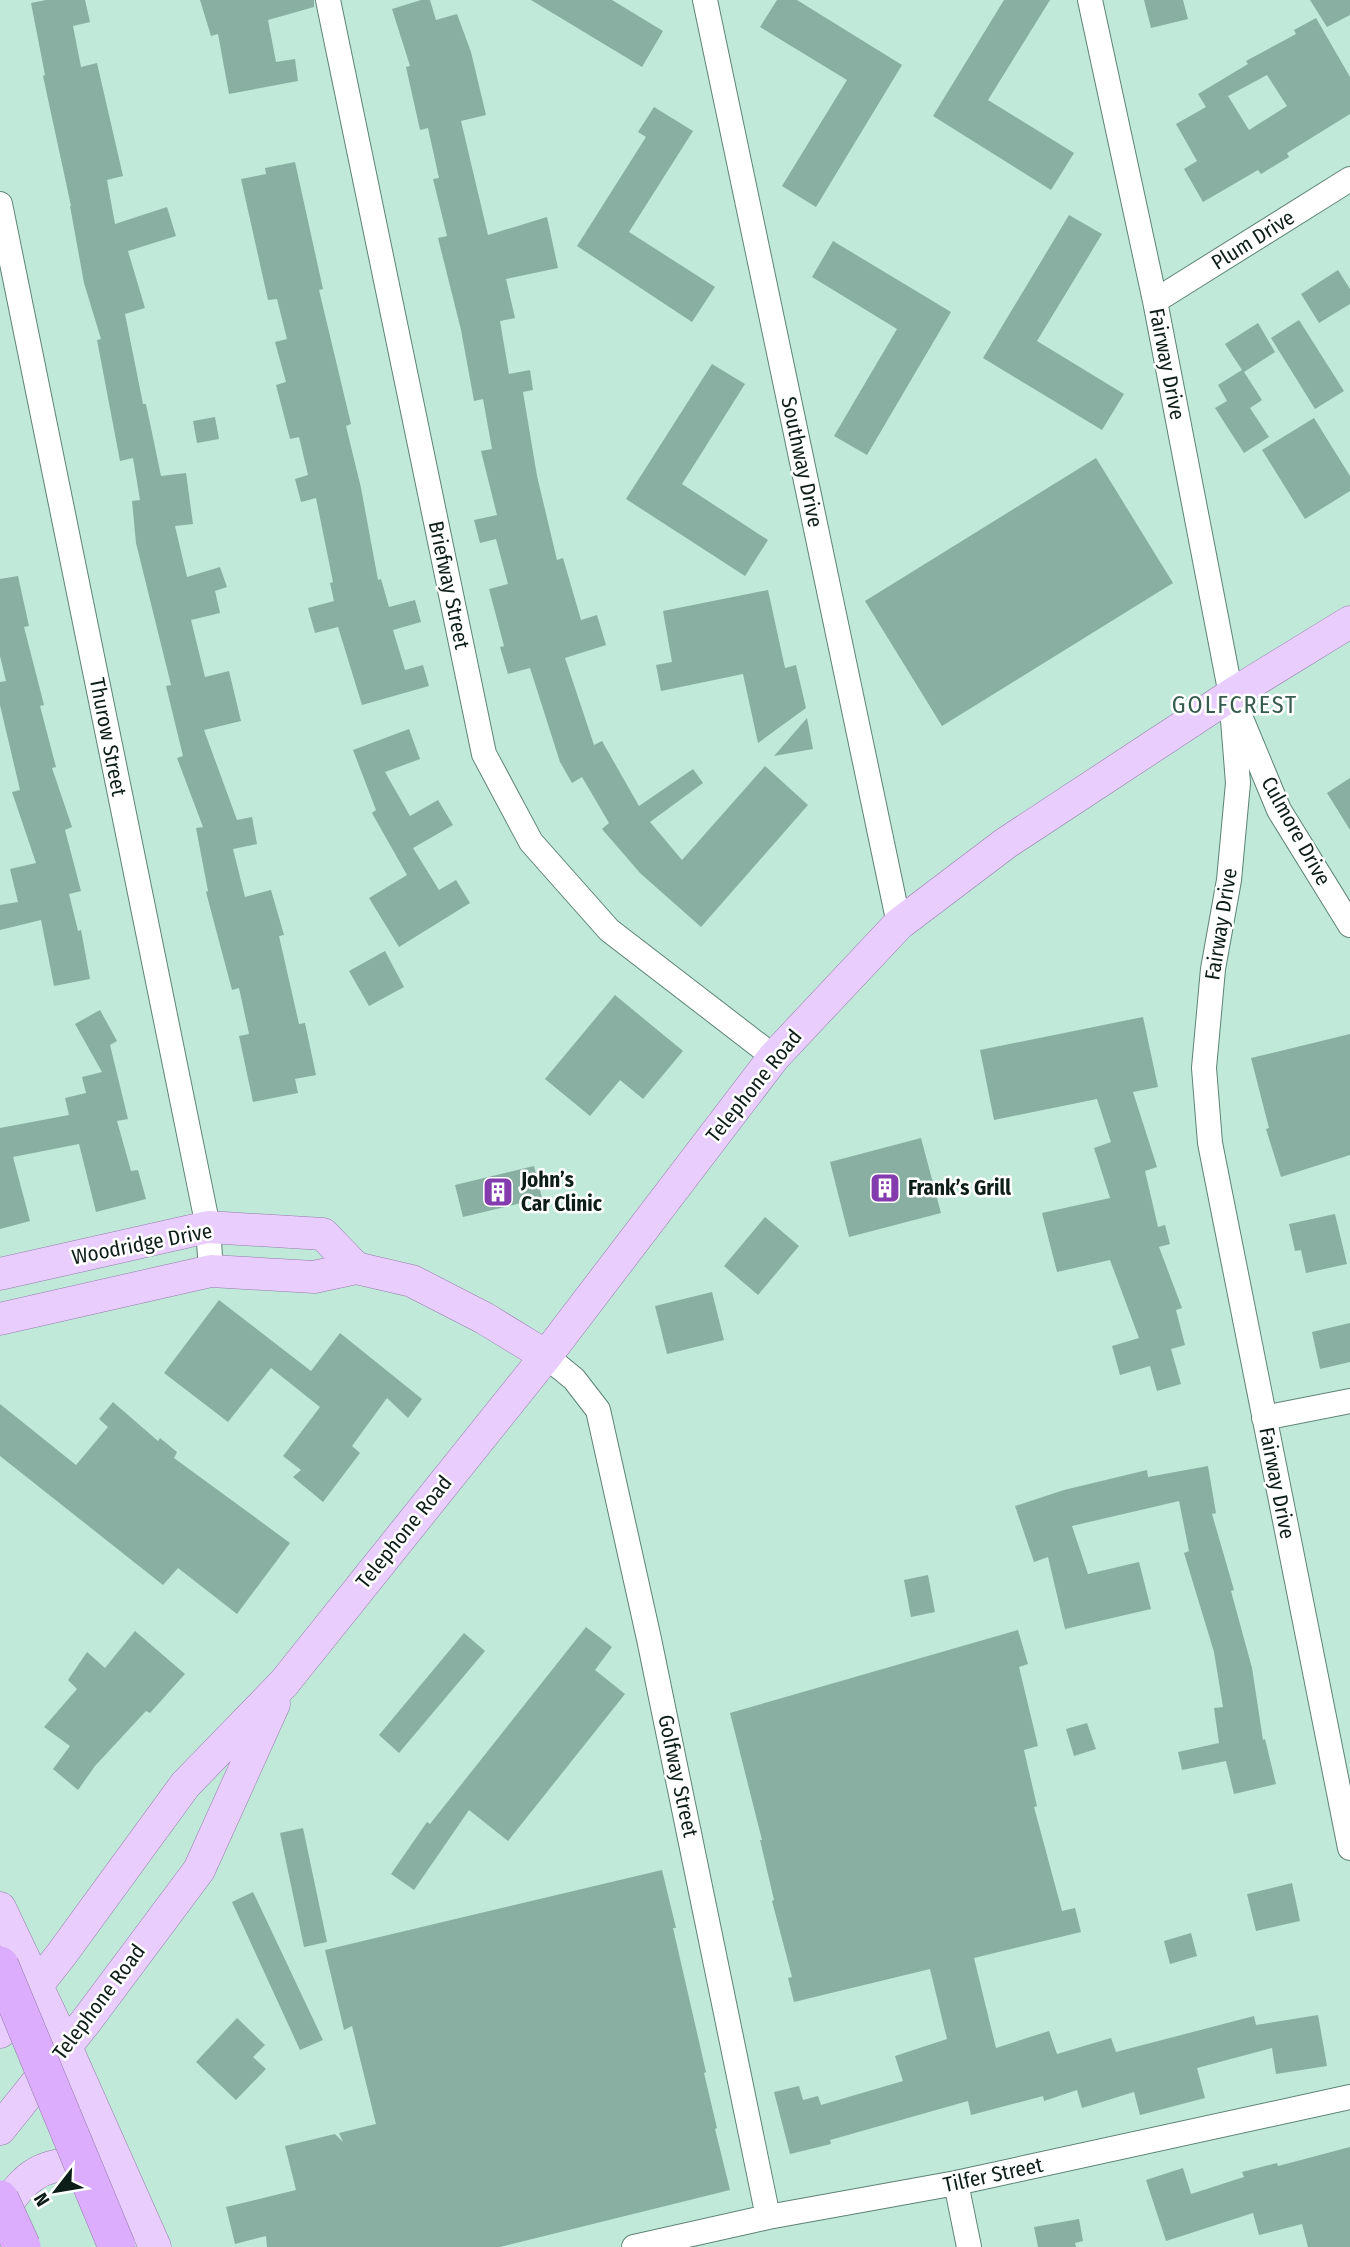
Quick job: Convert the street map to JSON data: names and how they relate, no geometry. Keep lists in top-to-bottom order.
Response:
{
  "streets": {
    "main road": ["Telephone Road", "Woodridge Drive"],
    "street": [
      "Plum Drive",
      "Fairway Drive",
      "Southway Drive",
      "Briefway Street",
      "Thurow Street",
      "Culmore Drive",
      "Golfway Street",
      "Tilfer Street"
    ]
  },
  "crossings": [
    ["Plum Drive", "Fairway Drive"],
    ["Fairway Drive", "Culmore Drive"],
    ["Fairway Drive", "Telephone Road"],
    ["Southway Drive", "Telephone Road"],
    ["Briefway Street", "Telephone Road"],
    ["Thurow Street", "Woodridge Drive"],
    ["Culmore Drive", "Telephone Road"],
    ["Telephone Road", "Woodridge Drive"],
    ["Telephone Road", "Golfway Street"],
    ["Woodridge Drive", "Golfway Street"],
    ["Golfway Street", "Tilfer Street"]
  ],
  "districts": ["GOLFCREST"],
  "places": {
    "building": ["Frank’s Grill", "John’s Car Clinic"]
  },
  "north": "bottom left"
}
